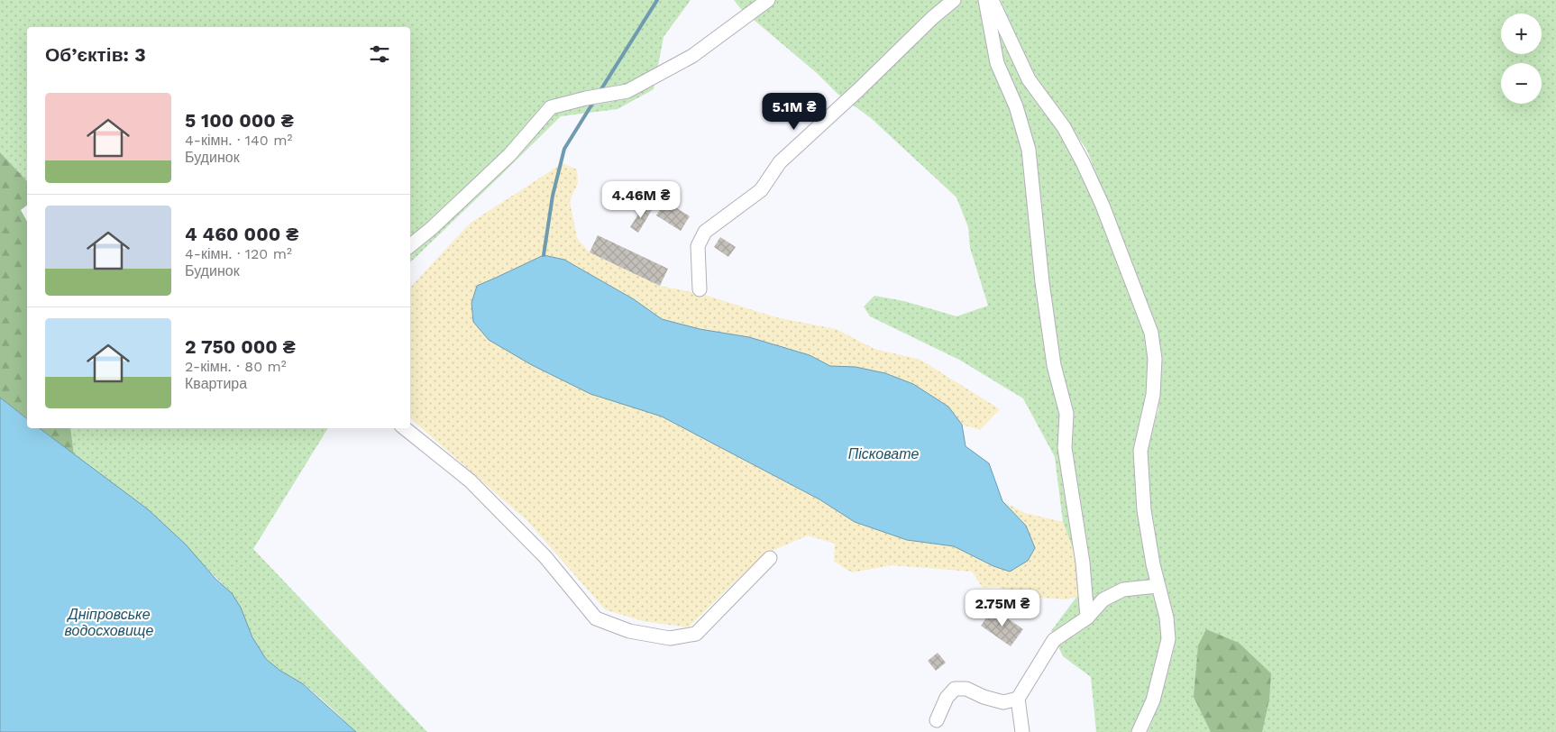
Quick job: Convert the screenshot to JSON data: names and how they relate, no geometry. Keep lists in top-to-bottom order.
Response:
{
  "water": ["Пісковате", "Дніпровське водосховище"],
  "page": {
    "map_buttons": ["+", "−"],
    "heading": "Об’єктів: 3",
    "list": [
      {
        "name": "5 100 000 ₴",
        "note": "4-кімн. · 140 m² · Будинок"
      },
      {
        "name": "4 460 000 ₴",
        "note": "4-кімн. · 120 m² · Будинок"
      },
      {
        "name": "2 750 000 ₴",
        "note": "2-кімн. · 80 m² · Квартира"
      }
    ],
    "price": ["5.1M ₴", "4.46M ₴", "2.75M ₴"]
  }
}
